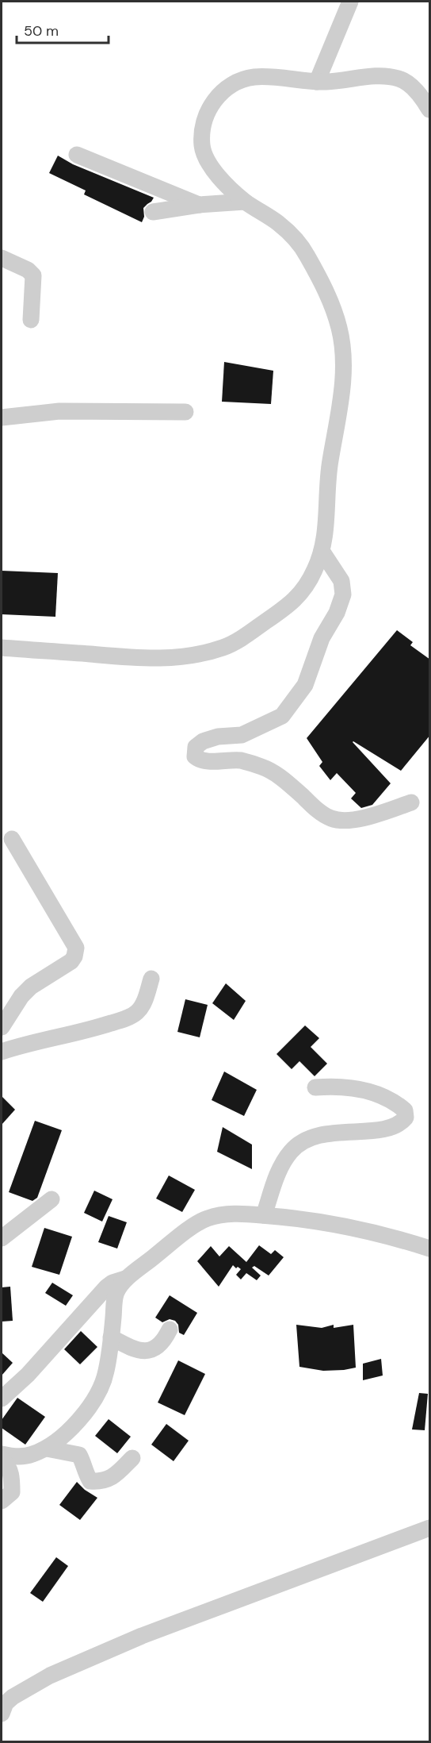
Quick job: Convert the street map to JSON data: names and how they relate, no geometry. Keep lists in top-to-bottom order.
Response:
{
  "scale_bar": "50 m"
}
